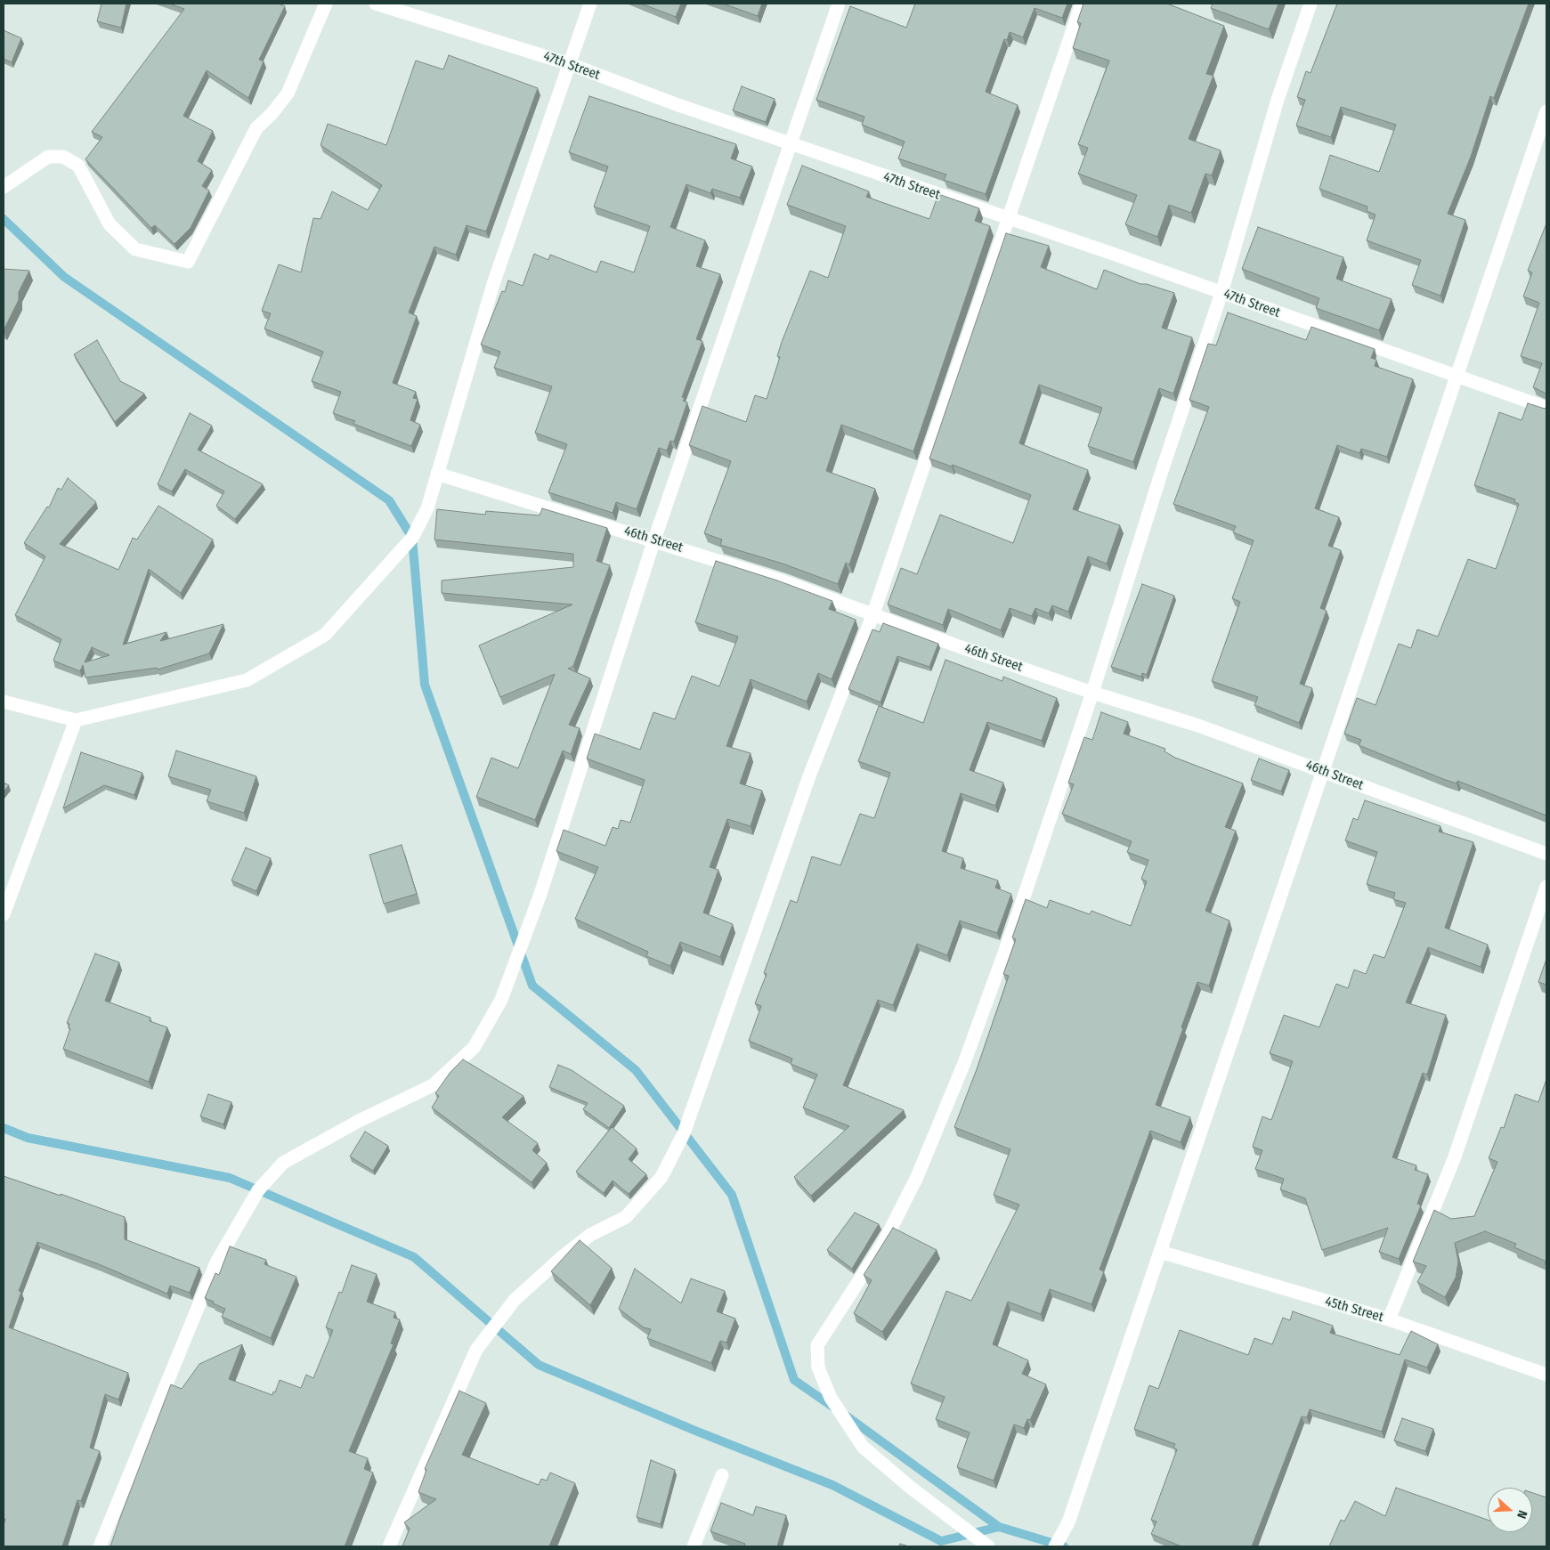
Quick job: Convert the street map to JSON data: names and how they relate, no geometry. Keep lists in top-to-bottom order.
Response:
{
  "streets": {
    "street": ["47th Street", "46th Street", "45th Street"]
  },
  "north": "right"
}
